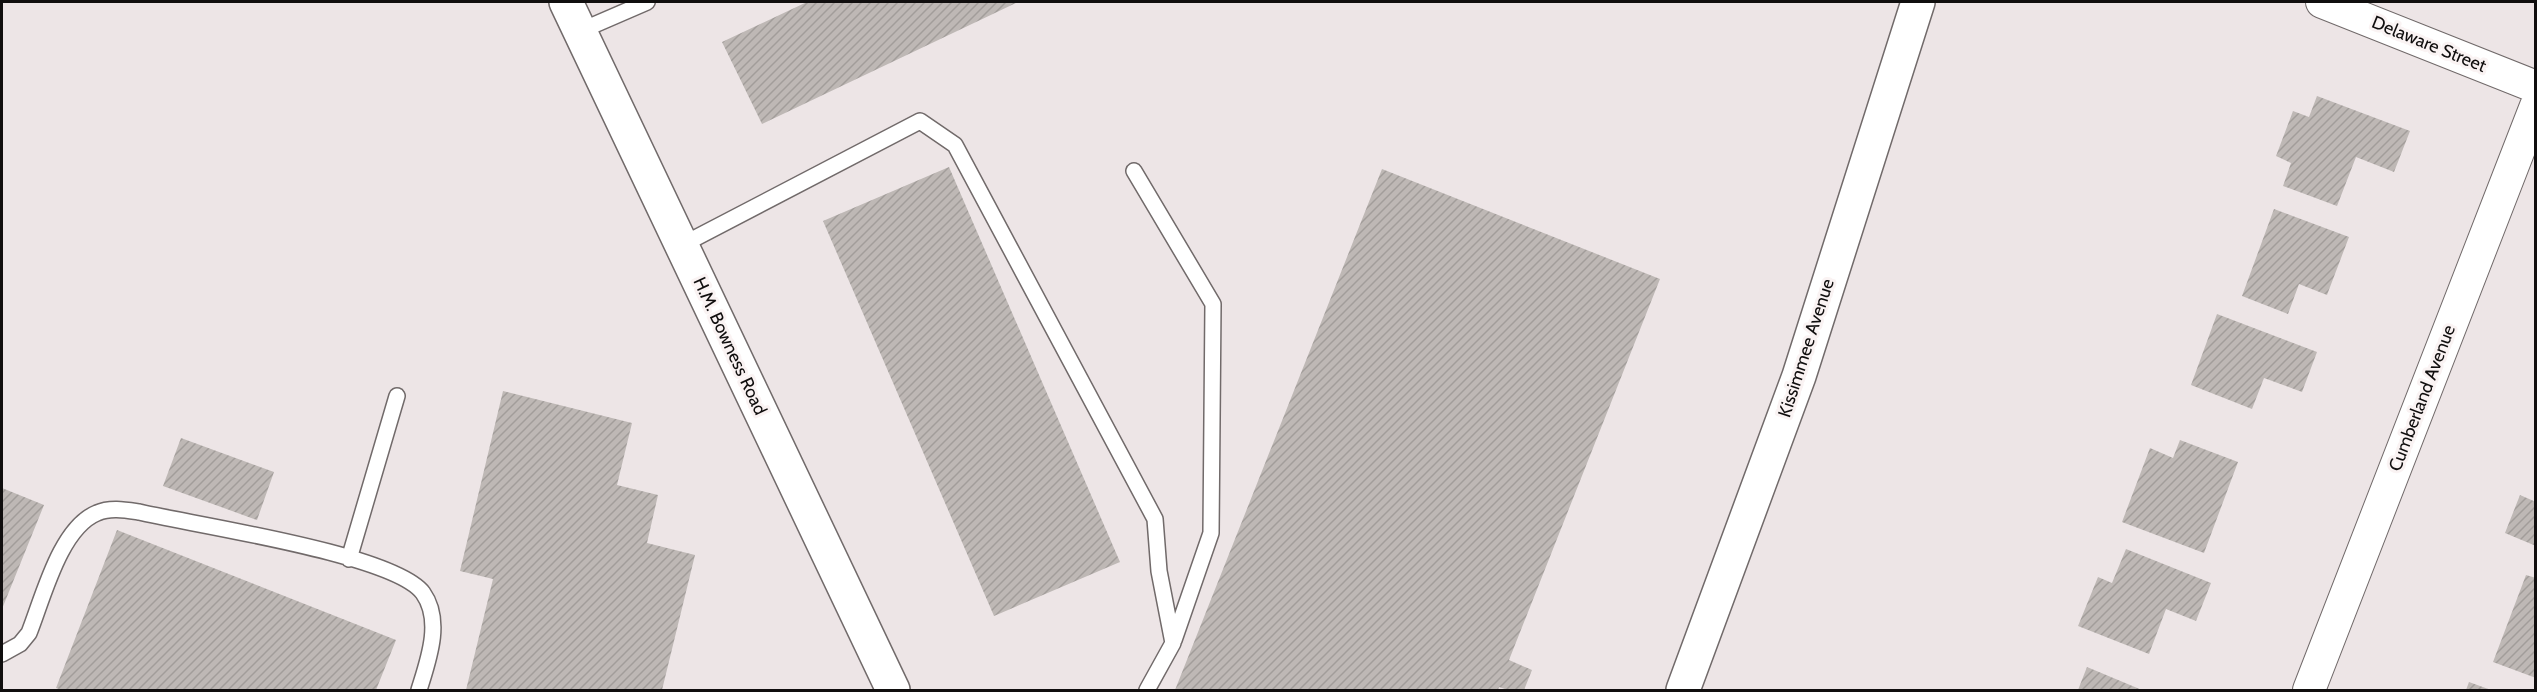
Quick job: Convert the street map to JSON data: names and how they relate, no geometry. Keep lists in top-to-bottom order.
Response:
{
  "streets": {
    "main road": ["H.M. Bowness Road", "Kissimmee Avenue"],
    "street": ["Delaware Street", "Cumberland Avenue"]
  }
}
